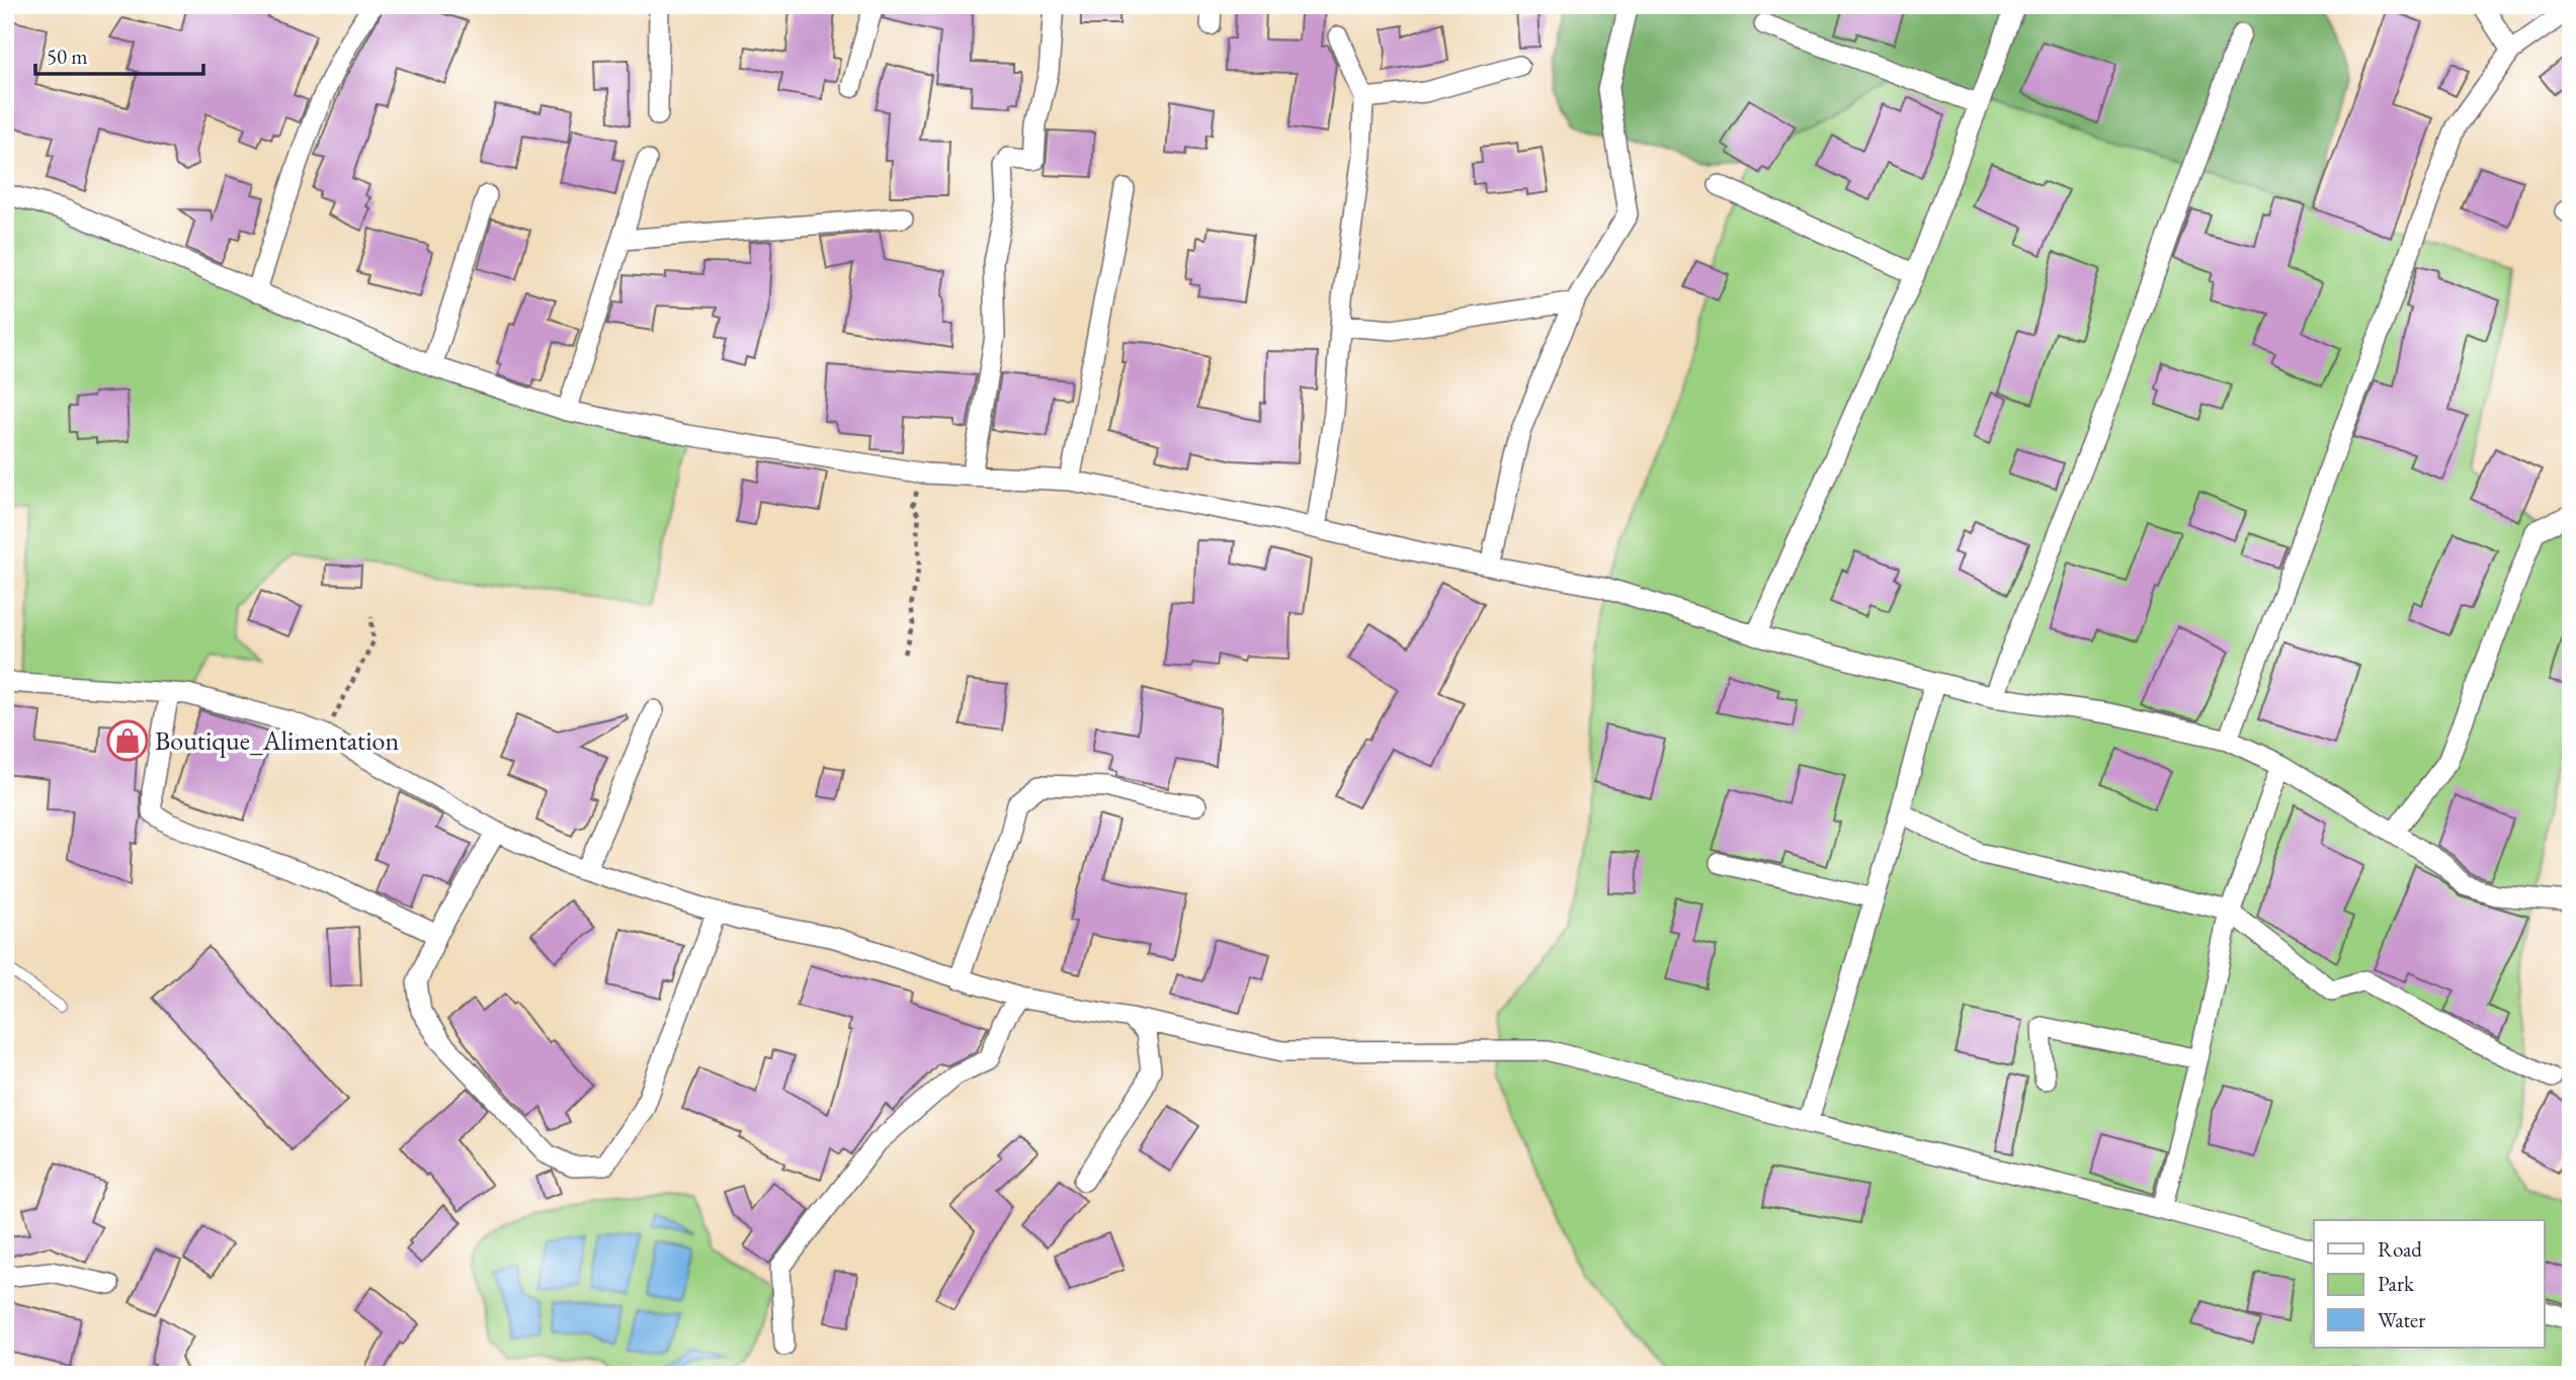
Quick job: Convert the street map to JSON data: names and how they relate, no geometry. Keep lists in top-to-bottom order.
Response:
{
  "places": {
    "shop": ["Boutique_Alimentation"]
  },
  "legend": ["Road", "Park", "Water"],
  "scale_bar": "50 m"
}
